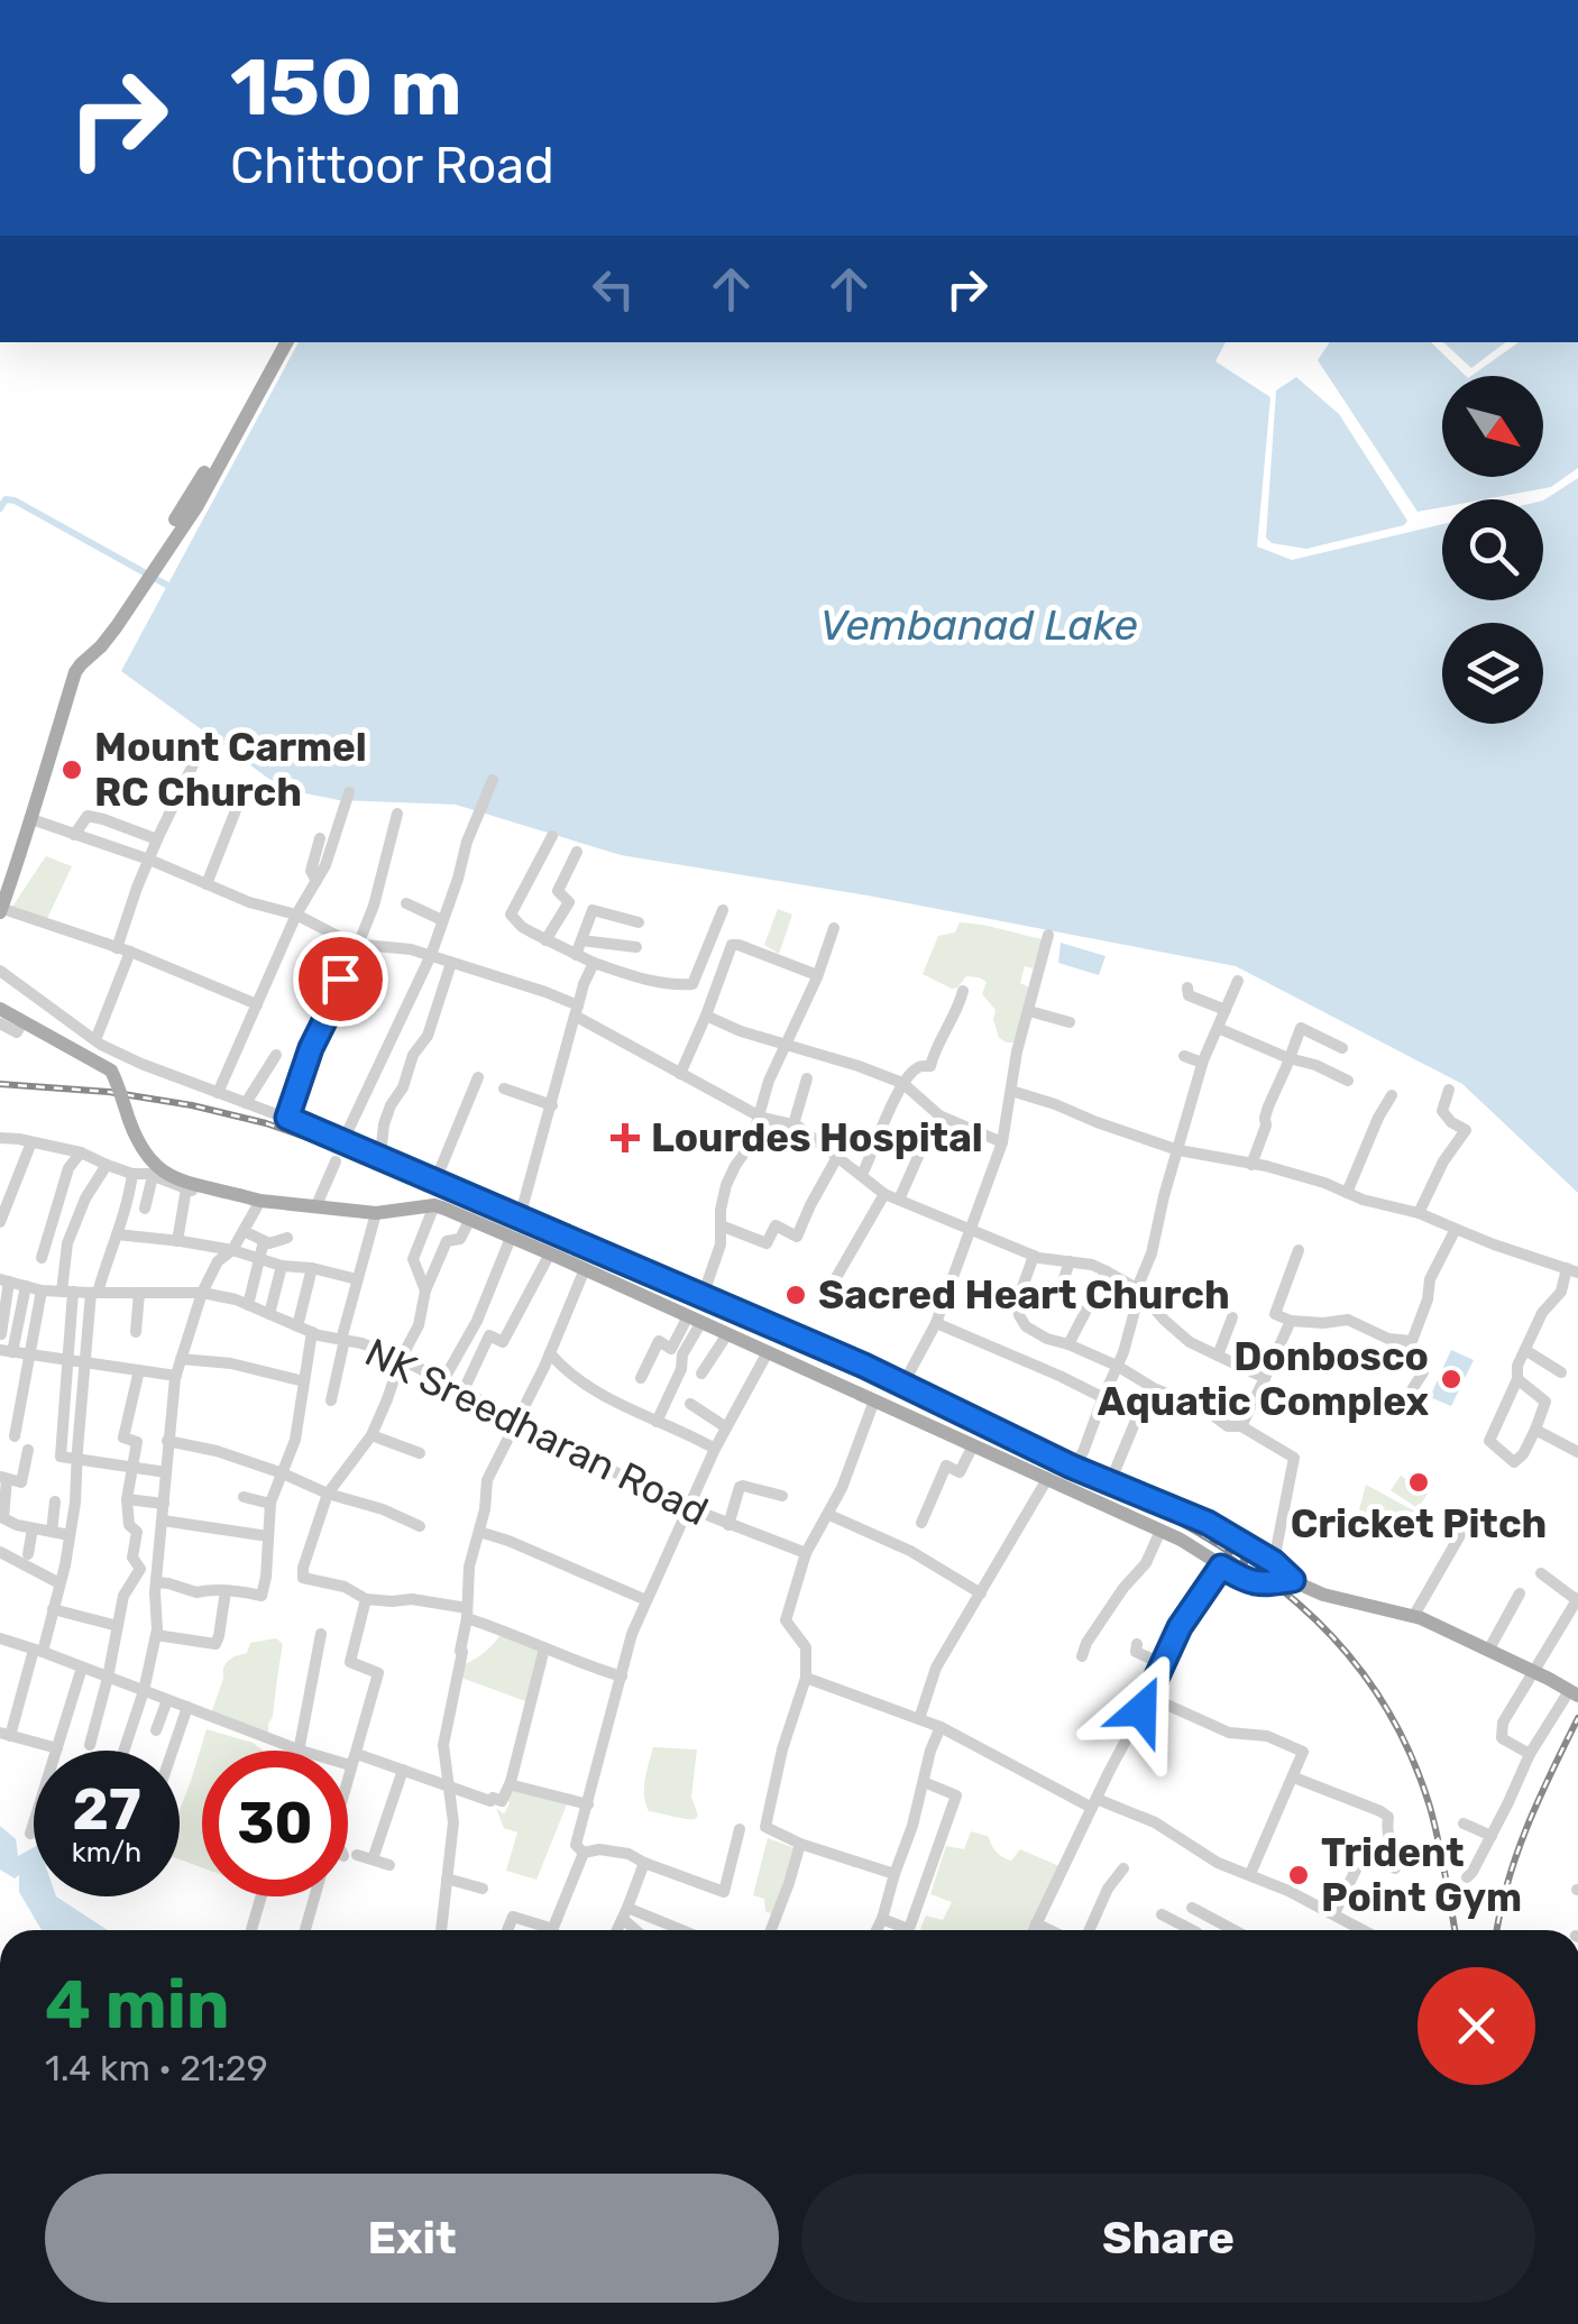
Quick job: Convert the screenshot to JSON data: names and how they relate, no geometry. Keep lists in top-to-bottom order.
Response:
{
  "streets": {
    "street": ["NK Sreedharan Road"]
  },
  "water": ["Vembanad Lake"],
  "places": {
    "other": [
      "Mount Carmel RC Church",
      "Sacred Heart Church",
      "Donbosco Aquatic Complex",
      "Cricket Pitch",
      "Trident Point Gym"
    ],
    "health": ["Lourdes Hospital"]
  },
  "north": "bottom right",
  "page": {
    "turn": ["150 m", "Chittoor Road"],
    "speed": "27 km/h",
    "limit": "30",
    "heading": ["4 min", "1.4 km · 21:29"],
    "buttons": ["Exit", "Share"]
  }
}
